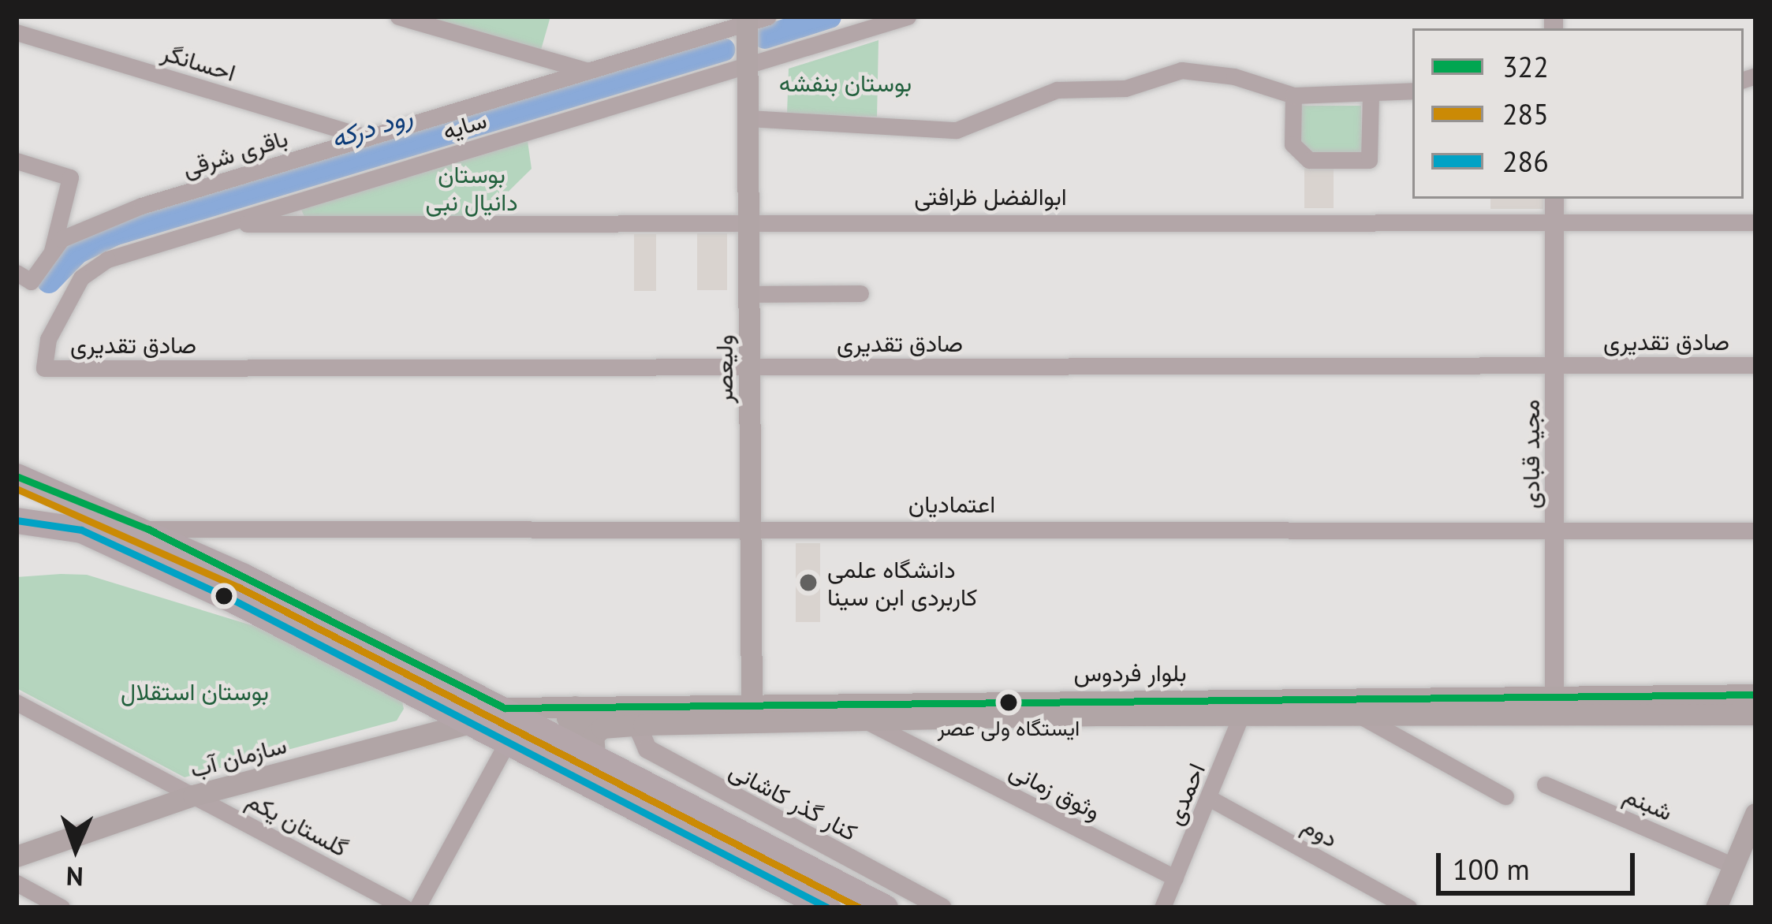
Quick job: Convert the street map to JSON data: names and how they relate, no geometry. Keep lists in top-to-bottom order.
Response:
{
  "streets": {
    "main road": ["ولیعصر", "بلوار فردوس", "سازمان آب"],
    "street": [
      "احسانگر",
      "سایه",
      "باقری شرقی",
      "ابوالفضل ظرافتی",
      "صادق تقدیری",
      "مجید قبادی",
      "اعتمادیان",
      "وثوق زمانی",
      "احمدی",
      "کنار گذر کاشانی",
      "شبنم",
      "گلستان یکم",
      "دوم"
    ]
  },
  "crossings": [
    ["احسانگر", "باقری شرقی"],
    ["سایه", "ابوالفضل ظرافتی"],
    ["سایه", "صادق تقدیری"],
    ["سایه", "ولیعصر"],
    ["باقری شرقی", "ولیعصر"],
    ["ابوالفضل ظرافتی", "ولیعصر"],
    ["ابوالفضل ظرافتی", "مجید قبادی"],
    ["صادق تقدیری", "ولیعصر"],
    ["صادق تقدیری", "مجید قبادی"],
    ["ولیعصر", "اعتمادیان"],
    ["ولیعصر", "بلوار فردوس"],
    ["مجید قبادی", "اعتمادیان"],
    ["مجید قبادی", "بلوار فردوس"],
    ["بلوار فردوس", "وثوق زمانی"],
    ["بلوار فردوس", "احمدی"],
    ["بلوار فردوس", "کنار گذر کاشانی"],
    ["سازمان آب", "گلستان یکم"],
    ["وثوق زمانی", "احمدی"],
    ["احمدی", "دوم"]
  ],
  "water": ["رود درکه"],
  "parks": ["بوستان بنفشه", "بوستان دانیال نبی", "بوستان استقلال"],
  "places": ["دانشگاه علمی کاربردی ابن سینا", "ایستگاه ولی عصر"],
  "lines": ["transit line 322", "transit line 285", "transit line 286"],
  "legend": ["322", "285", "286"],
  "scale_bar": "100 m",
  "north": "bottom"
}
